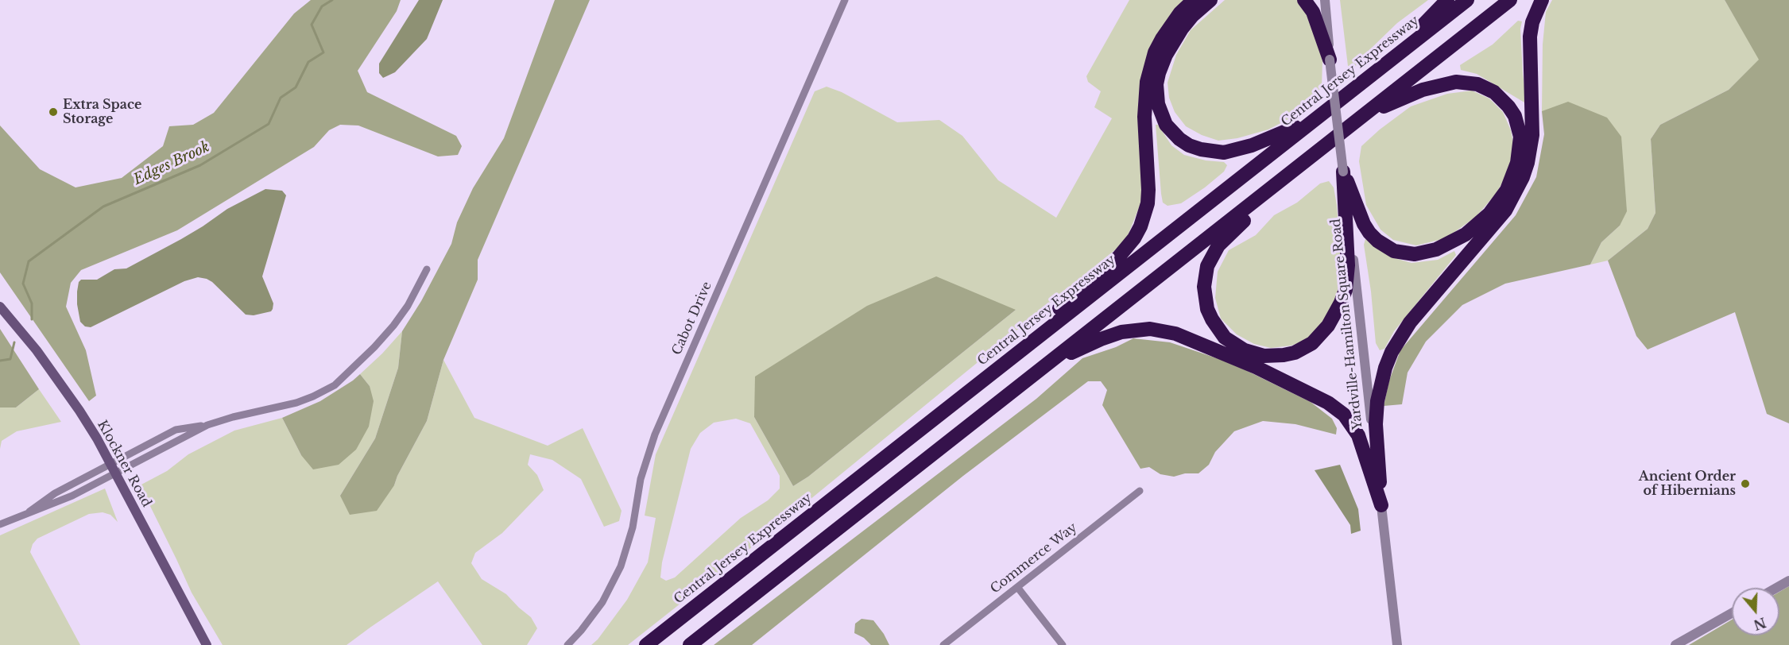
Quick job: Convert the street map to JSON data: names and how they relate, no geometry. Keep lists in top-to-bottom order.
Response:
{
  "streets": {
    "highway": ["Central Jersey Expressway"],
    "main road": ["Klockner Road"],
    "street": ["Cabot Drive", "Yardville-Hamilton Square Road", "Commerce Way"]
  },
  "water": ["Edges Brook"],
  "places": ["Extra Space Storage", "Ancient Order of Hibernians"],
  "north": "bottom"
}
